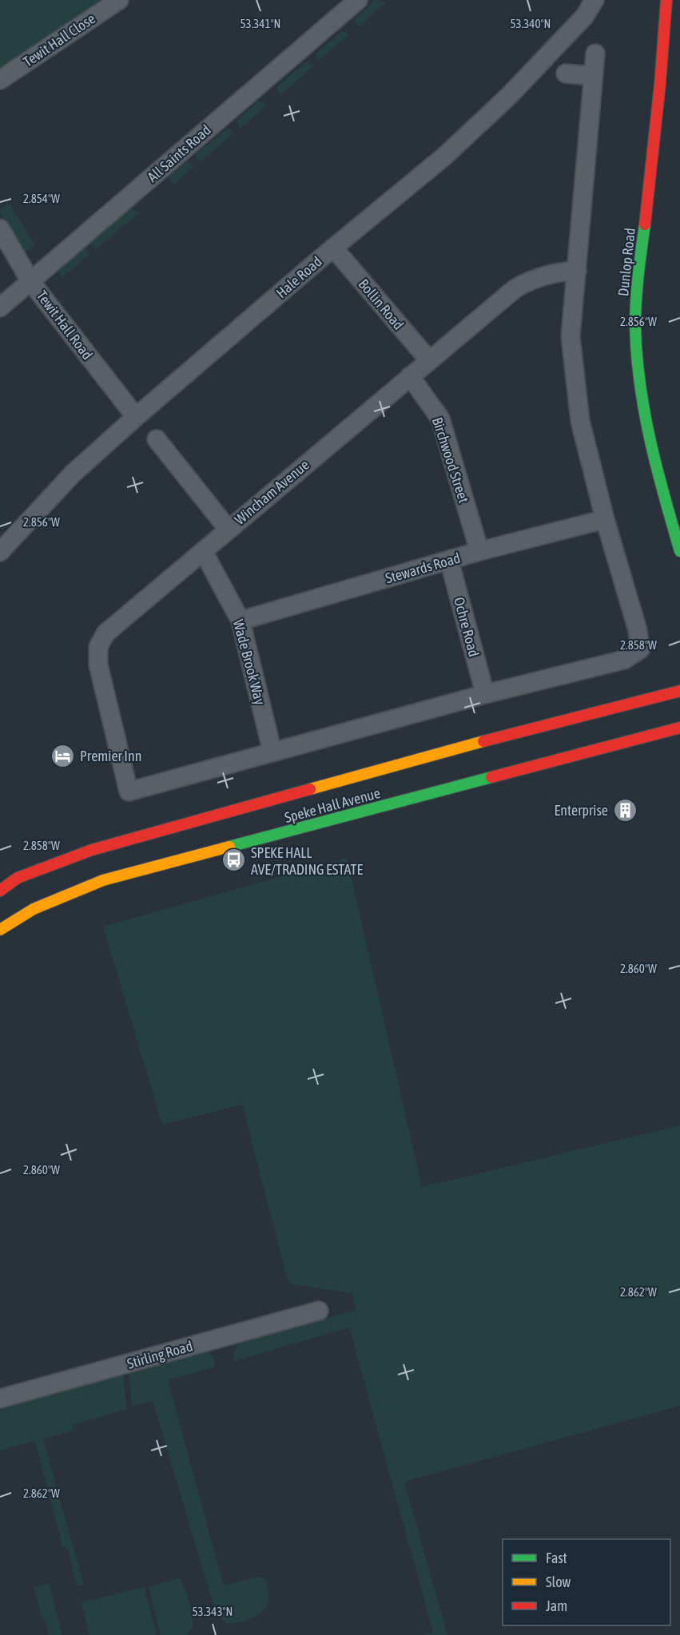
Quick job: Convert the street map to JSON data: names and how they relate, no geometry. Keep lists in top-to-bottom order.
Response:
{
  "streets": {
    "street": [
      "Tewit Hall Close",
      "All Saints Road",
      "Dunlop Road",
      "Hale Road",
      "Bollin Road",
      "Tewit Hall Road",
      "Birchwood Street",
      "Wincham Avenue",
      "Stewards Road",
      "Ochre Road",
      "Wade Brook Way",
      "Speke Hall Avenue",
      "Stirling Road"
    ]
  },
  "crossings": [
    ["All Saints Road", "Tewit Hall Road"],
    ["Hale Road", "Bollin Road"],
    ["Hale Road", "Tewit Hall Road"],
    ["Bollin Road", "Wincham Avenue"],
    ["Birchwood Street", "Wincham Avenue"],
    ["Birchwood Street", "Stewards Road"],
    ["Wincham Avenue", "Wade Brook Way"],
    ["Stewards Road", "Ochre Road"],
    ["Stewards Road", "Wade Brook Way"]
  ],
  "places": {
    "hotel": ["Premier Inn"],
    "building": ["Enterprise"],
    "bus stop": ["SPEKE HALL AVE/TRADING ESTATE"]
  },
  "legend": ["Fast", "Slow", "Jam"],
  "coordinates": [
    "53.341°N",
    "53.340°N",
    "2.854°W",
    "2.856°W",
    "2.858°W",
    "2.860°W",
    "2.862°W",
    "53.343°N"
  ]
}
